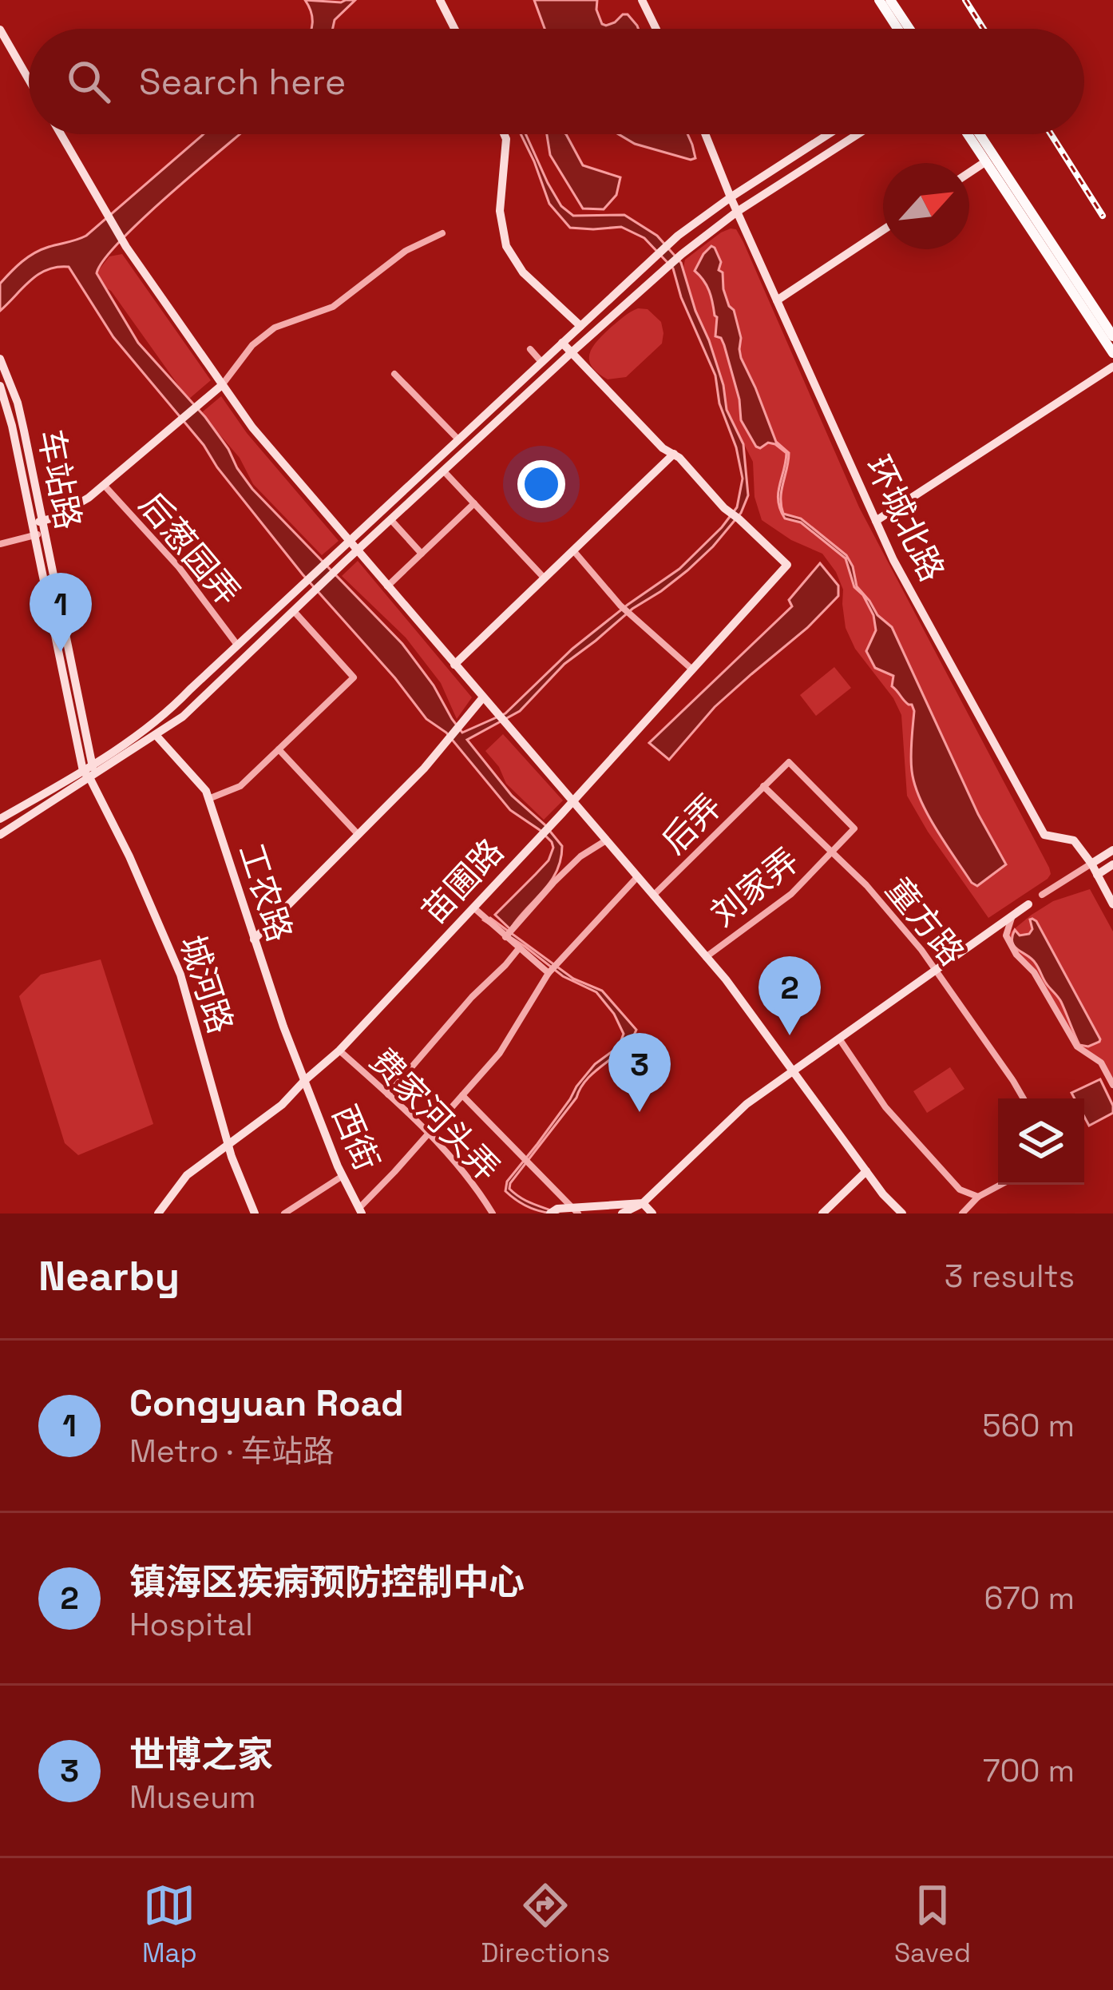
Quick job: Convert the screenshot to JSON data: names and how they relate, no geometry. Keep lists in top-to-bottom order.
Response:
{
  "streets": {
    "street": [
      "车站路",
      "环城北路",
      "后葱园弄",
      "后弄",
      "苗圃路",
      "刘家弄",
      "工农路",
      "童方路",
      "城河路",
      "费家河头弄",
      "西街"
    ]
  },
  "crossings": [
    ["车站路", "城河路"],
    ["后弄", "童方路"],
    ["苗圃路", "工农路"],
    ["苗圃路", "城河路"],
    ["苗圃路", "费家河头弄"],
    ["苗圃路", "西街"],
    ["刘家弄", "童方路"],
    ["工农路", "西街"]
  ],
  "north": "top right",
  "page": {
    "search": "Search here",
    "pins": ["1", "2", "3"],
    "heading": ["Nearby", "3 results"],
    "list": [
      {
        "mark": "1",
        "name": "Congyuan Road",
        "note": "Metro · 车站路",
        "value": "560 m"
      },
      {
        "mark": "2",
        "name": "镇海区疾病预防控制中心",
        "note": "Hospital",
        "value": "670 m"
      },
      {
        "mark": "3",
        "name": "世博之家",
        "note": "Museum",
        "value": "700 m"
      }
    ],
    "nav": ["Map", "Directions", "Saved"]
  }
}
